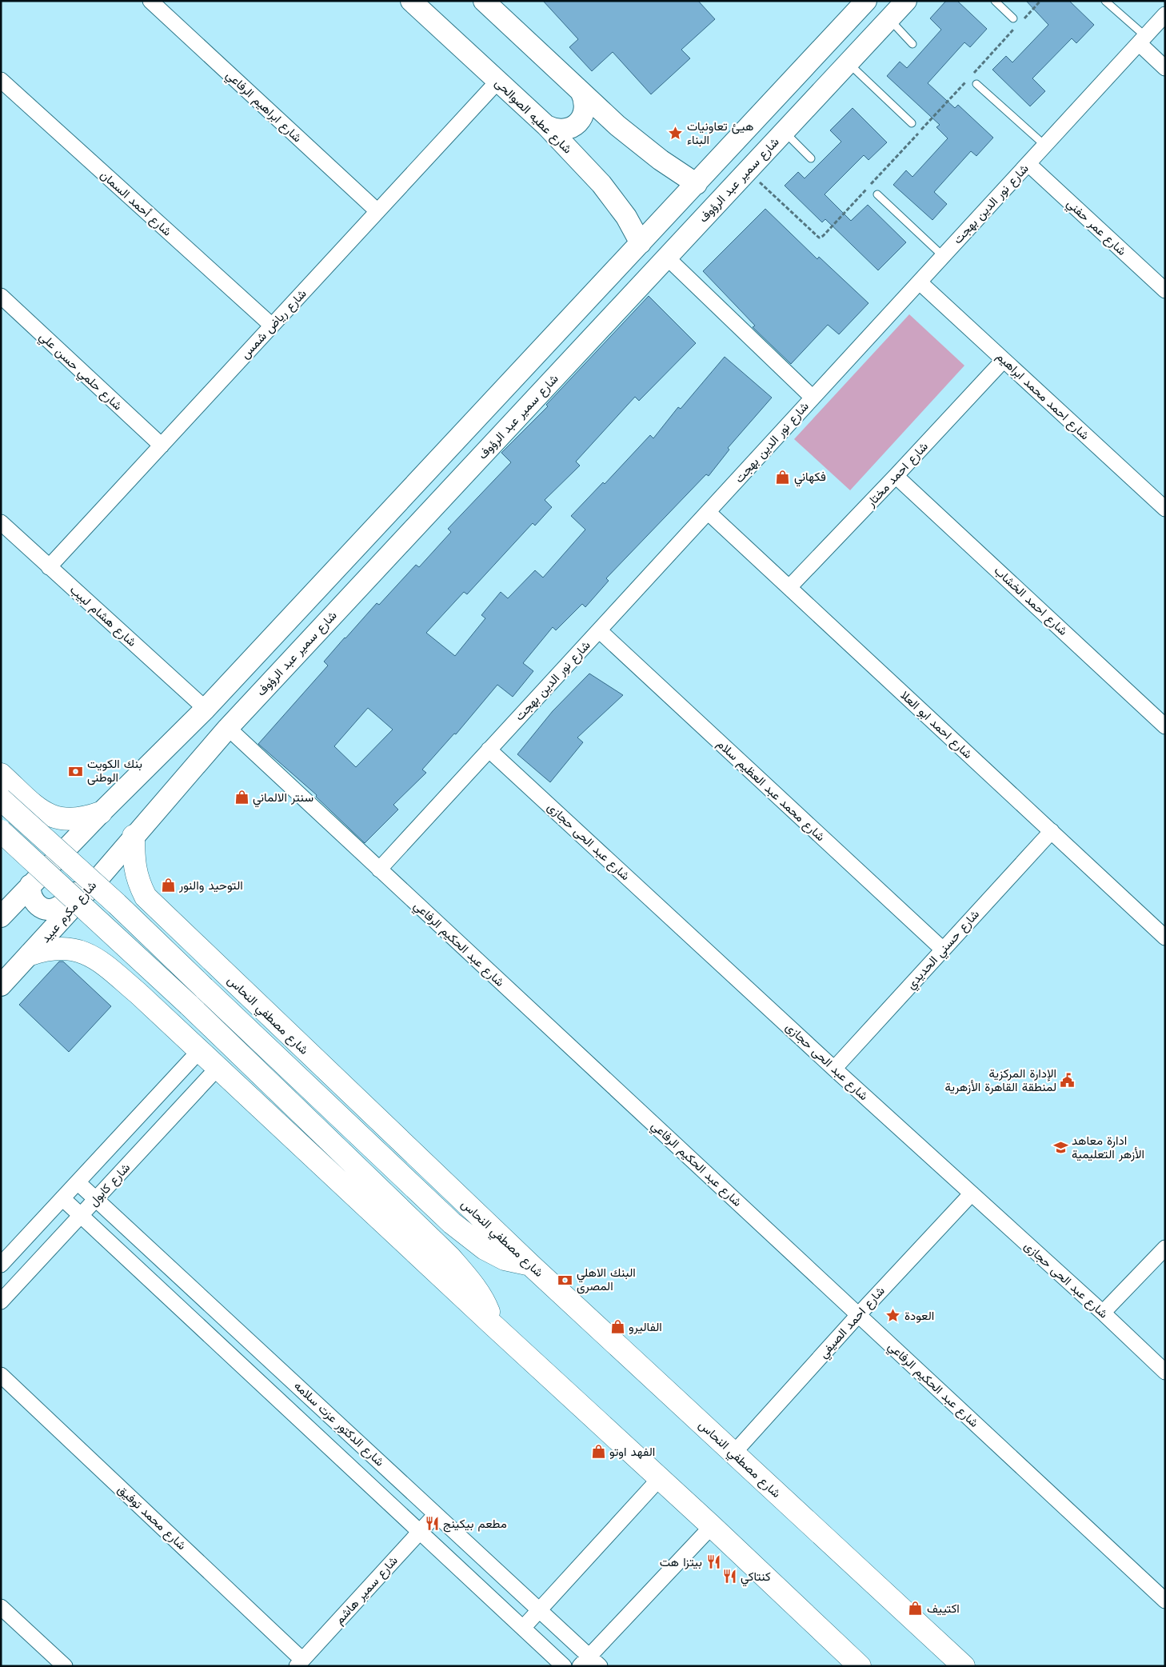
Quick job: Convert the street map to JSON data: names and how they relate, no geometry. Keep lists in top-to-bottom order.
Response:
{
  "streets": {
    "main road": ["شارع مصطفي النحاس"],
    "street": [
      "شارع ابراهيم الرفاعي",
      "شارع عطيه الصوالحى",
      "شارع سمير عبد الرؤوف",
      "شارع أحمد السمان",
      "شارع نور الدين بهجت",
      "شارع عمر حفني",
      "شارع رياض شمس",
      "شارع حلمي حسن علي",
      "شارع احمد محمد ابراهيم",
      "شارع احمد مختار",
      "شارع احمد الخشاب",
      "شارع هشام لبيب",
      "شارع احمد ابو العلا",
      "شارع محمد عبد العظيم سلام",
      "شارع عبد الحى حجازى",
      "شارع مكرم عبيد",
      "شارع عبد الحكيم الرفاعي",
      "شارع حسني الحديدي",
      "شارع كابول",
      "شارع احمد الصيفي",
      "شارع الدكتور عزت سلامه",
      "شارع محمد توفيق",
      "شارع سمير هاشم"
    ]
  },
  "crossings": [
    ["شارع ابراهيم الرفاعي", "شارع رياض شمس"],
    ["شارع عطيه الصوالحى", "شارع رياض شمس"],
    ["شارع سمير عبد الرؤوف", "شارع مكرم عبيد"],
    ["شارع سمير عبد الرؤوف", "شارع عبد الحكيم الرفاعي"],
    ["شارع سمير عبد الرؤوف", "شارع مصطفي النحاس"],
    ["شارع أحمد السمان", "شارع رياض شمس"],
    ["شارع نور الدين بهجت", "شارع عمر حفني"],
    ["شارع نور الدين بهجت", "شارع احمد محمد ابراهيم"],
    ["شارع نور الدين بهجت", "شارع احمد ابو العلا"],
    ["شارع نور الدين بهجت", "شارع محمد عبد العظيم سلام"],
    ["شارع نور الدين بهجت", "شارع عبد الحى حجازى"],
    ["شارع نور الدين بهجت", "شارع عبد الحكيم الرفاعي"],
    ["شارع رياض شمس", "شارع حلمي حسن علي"],
    ["شارع رياض شمس", "شارع هشام لبيب"],
    ["شارع احمد محمد ابراهيم", "شارع احمد مختار"],
    ["شارع احمد مختار", "شارع احمد الخشاب"],
    ["شارع احمد مختار", "شارع احمد ابو العلا"],
    ["شارع احمد ابو العلا", "شارع حسني الحديدي"],
    ["شارع محمد عبد العظيم سلام", "شارع حسني الحديدي"],
    ["شارع عبد الحى حجازى", "شارع حسني الحديدي"],
    ["شارع عبد الحى حجازى", "شارع احمد الصيفي"],
    ["شارع مكرم عبيد", "شارع مصطفي النحاس"],
    ["شارع عبد الحكيم الرفاعي", "شارع احمد الصيفي"],
    ["شارع مصطفي النحاس", "شارع احمد الصيفي"],
    ["شارع كابول", "شارع الدكتور عزت سلامه"],
    ["شارع الدكتور عزت سلامه", "شارع سمير هاشم"],
    ["شارع محمد توفيق", "شارع سمير هاشم"]
  ],
  "places": {
    "place": ["هيئ تعاونيات البناء", "العودة"],
    "shop": [
      "فكهاني",
      "سنتر الالماني",
      "التوحيد والنور",
      "الفاليرو",
      "الفهد اوتو",
      "اكتييف"
    ],
    "bank": ["بنك الكويت الوطنى", "البنك الاهلي المصرى"],
    "public building": ["الإدارة المركزية لمنطقة القاهرة الأزهرية"],
    "school or university": ["ادارة معاهد الأزهر التعليمية"],
    "restaurant": ["مطعم بيكينج", "بيتزا هت", "كنتاكي"]
  }
}
